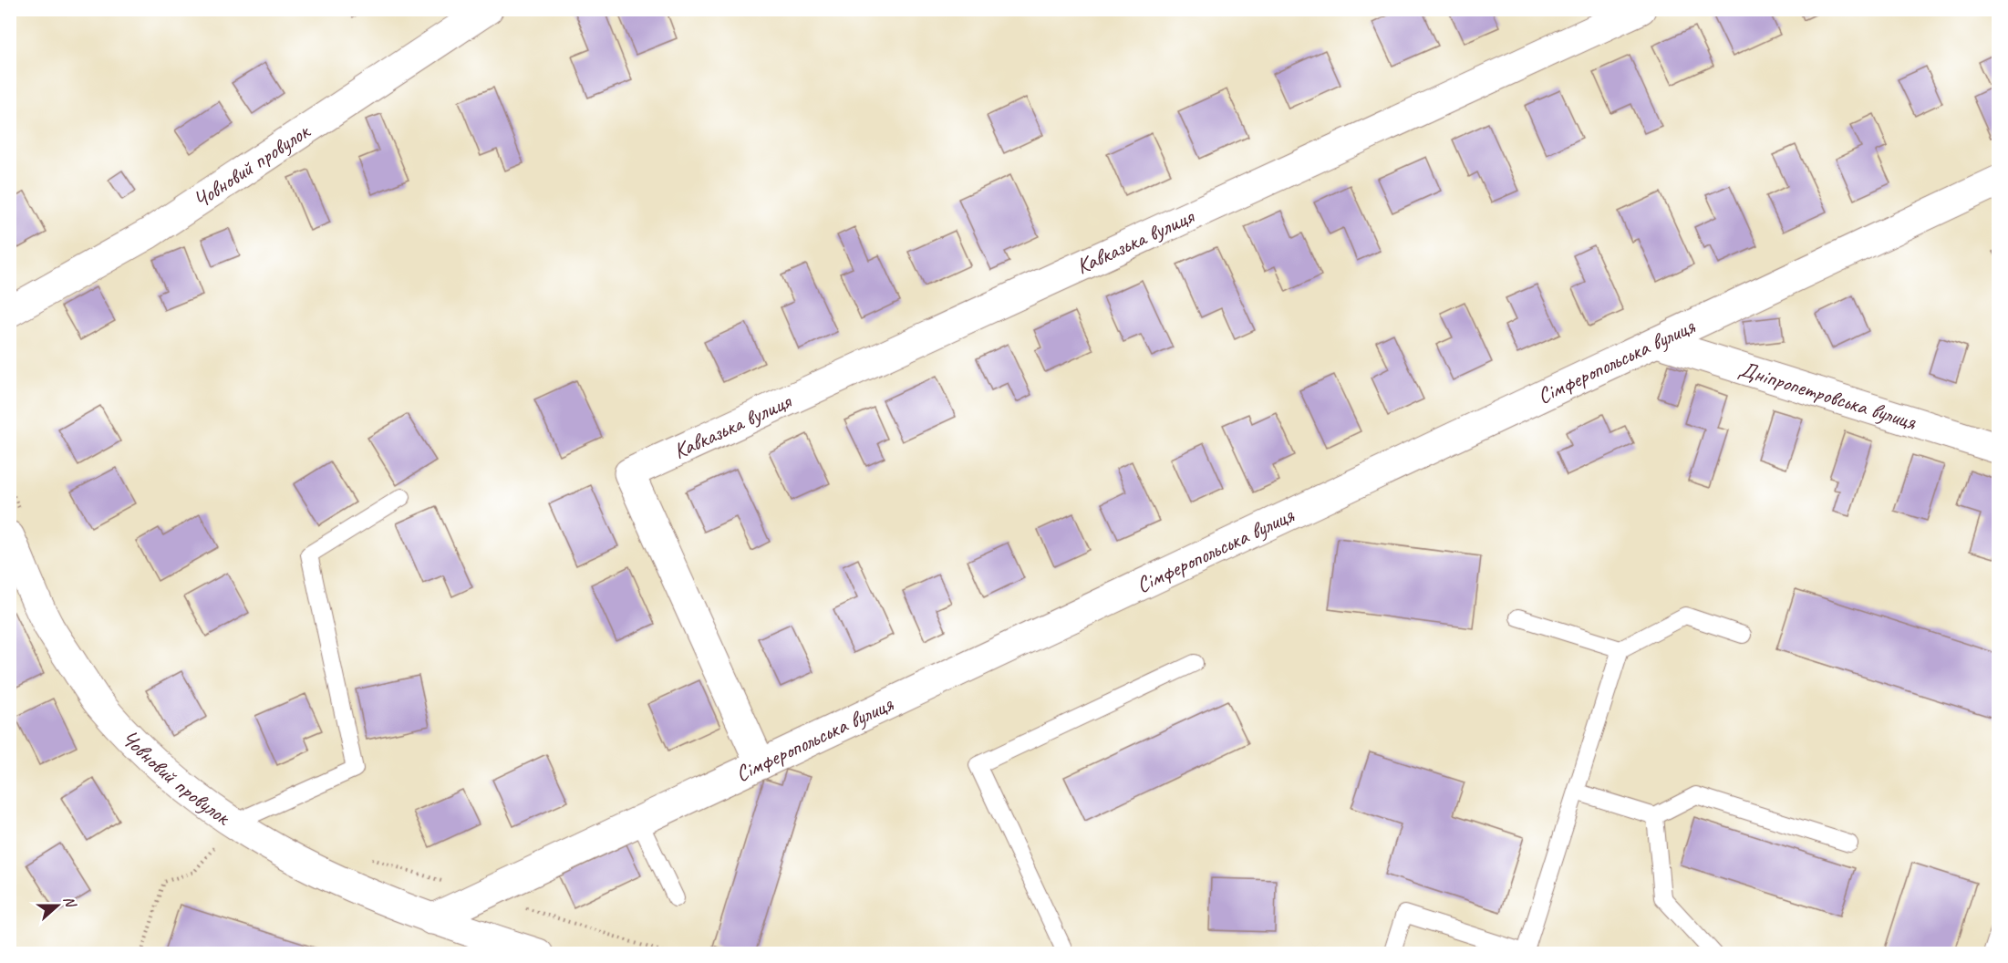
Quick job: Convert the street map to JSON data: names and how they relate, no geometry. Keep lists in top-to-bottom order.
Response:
{
  "streets": {
    "street": [
      "Човновий провулок",
      "Кавказька вулиця",
      "Сімферопольська вулиця",
      "Дніпропетровська вулиця"
    ]
  },
  "crossings": [
    ["Човновий провулок", "Сімферопольська вулиця"],
    ["Кавказька вулиця", "Сімферопольська вулиця"],
    ["Сімферопольська вулиця", "Дніпропетровська вулиця"]
  ],
  "north": "right"
}
